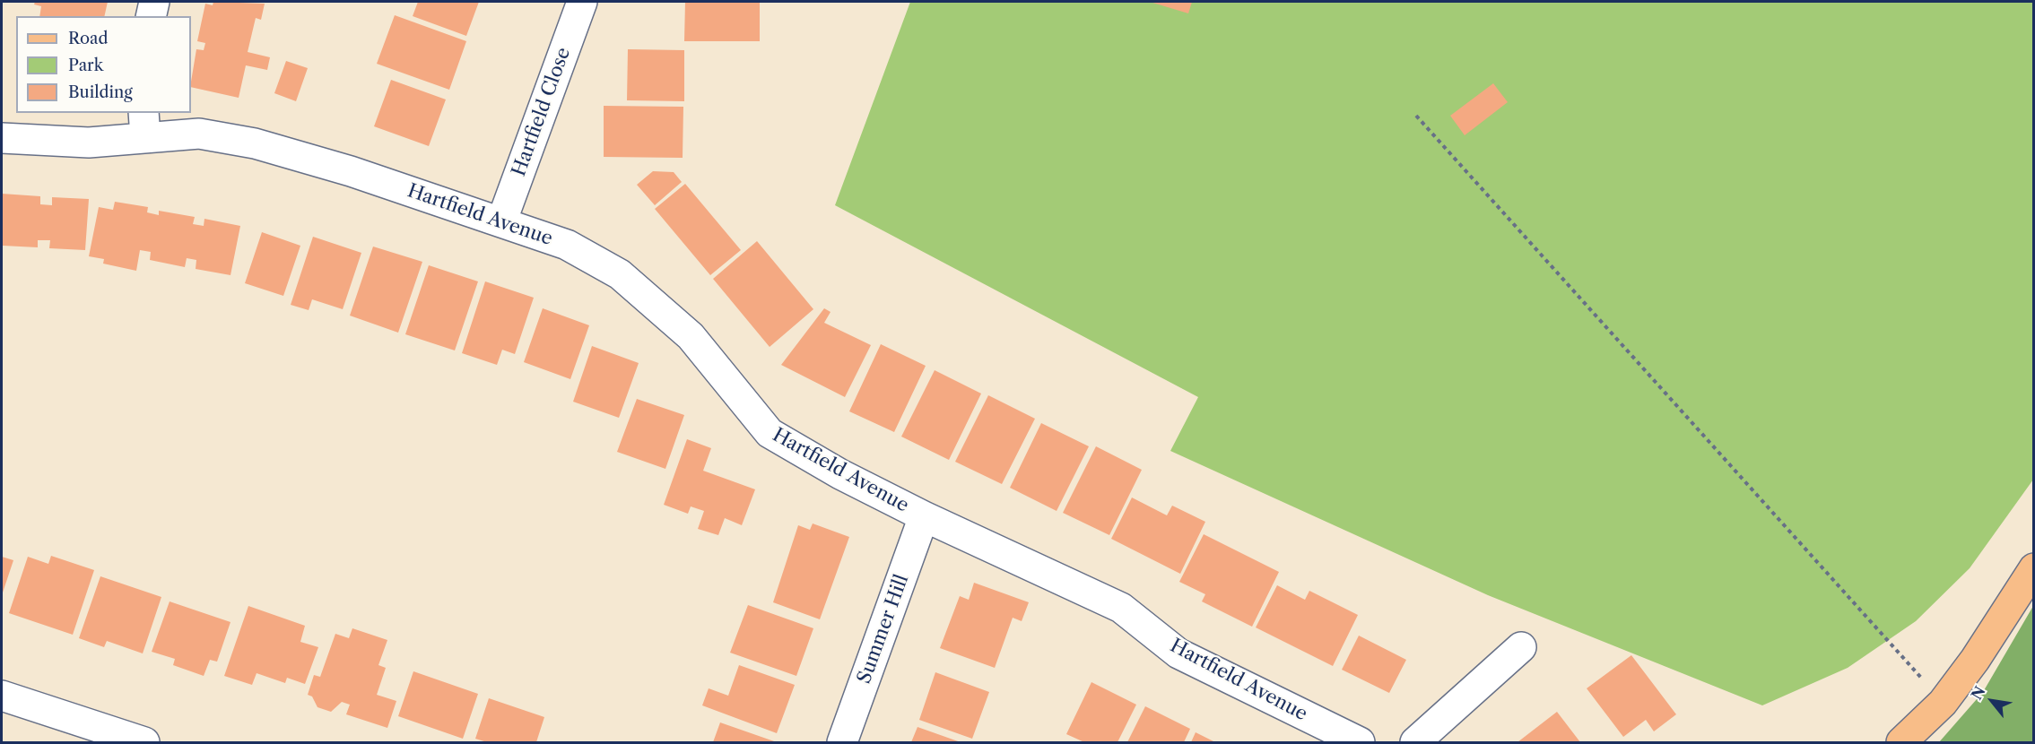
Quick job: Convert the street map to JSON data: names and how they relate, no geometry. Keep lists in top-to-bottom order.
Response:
{
  "streets": {
    "street": ["Hartfield Close", "Hartfield Avenue", "Summer Hill"]
  },
  "crossings": [
    ["Hartfield Close", "Hartfield Avenue"],
    ["Hartfield Avenue", "Summer Hill"]
  ],
  "legend": ["Road", "Park", "Building"],
  "north": "top left"
}
